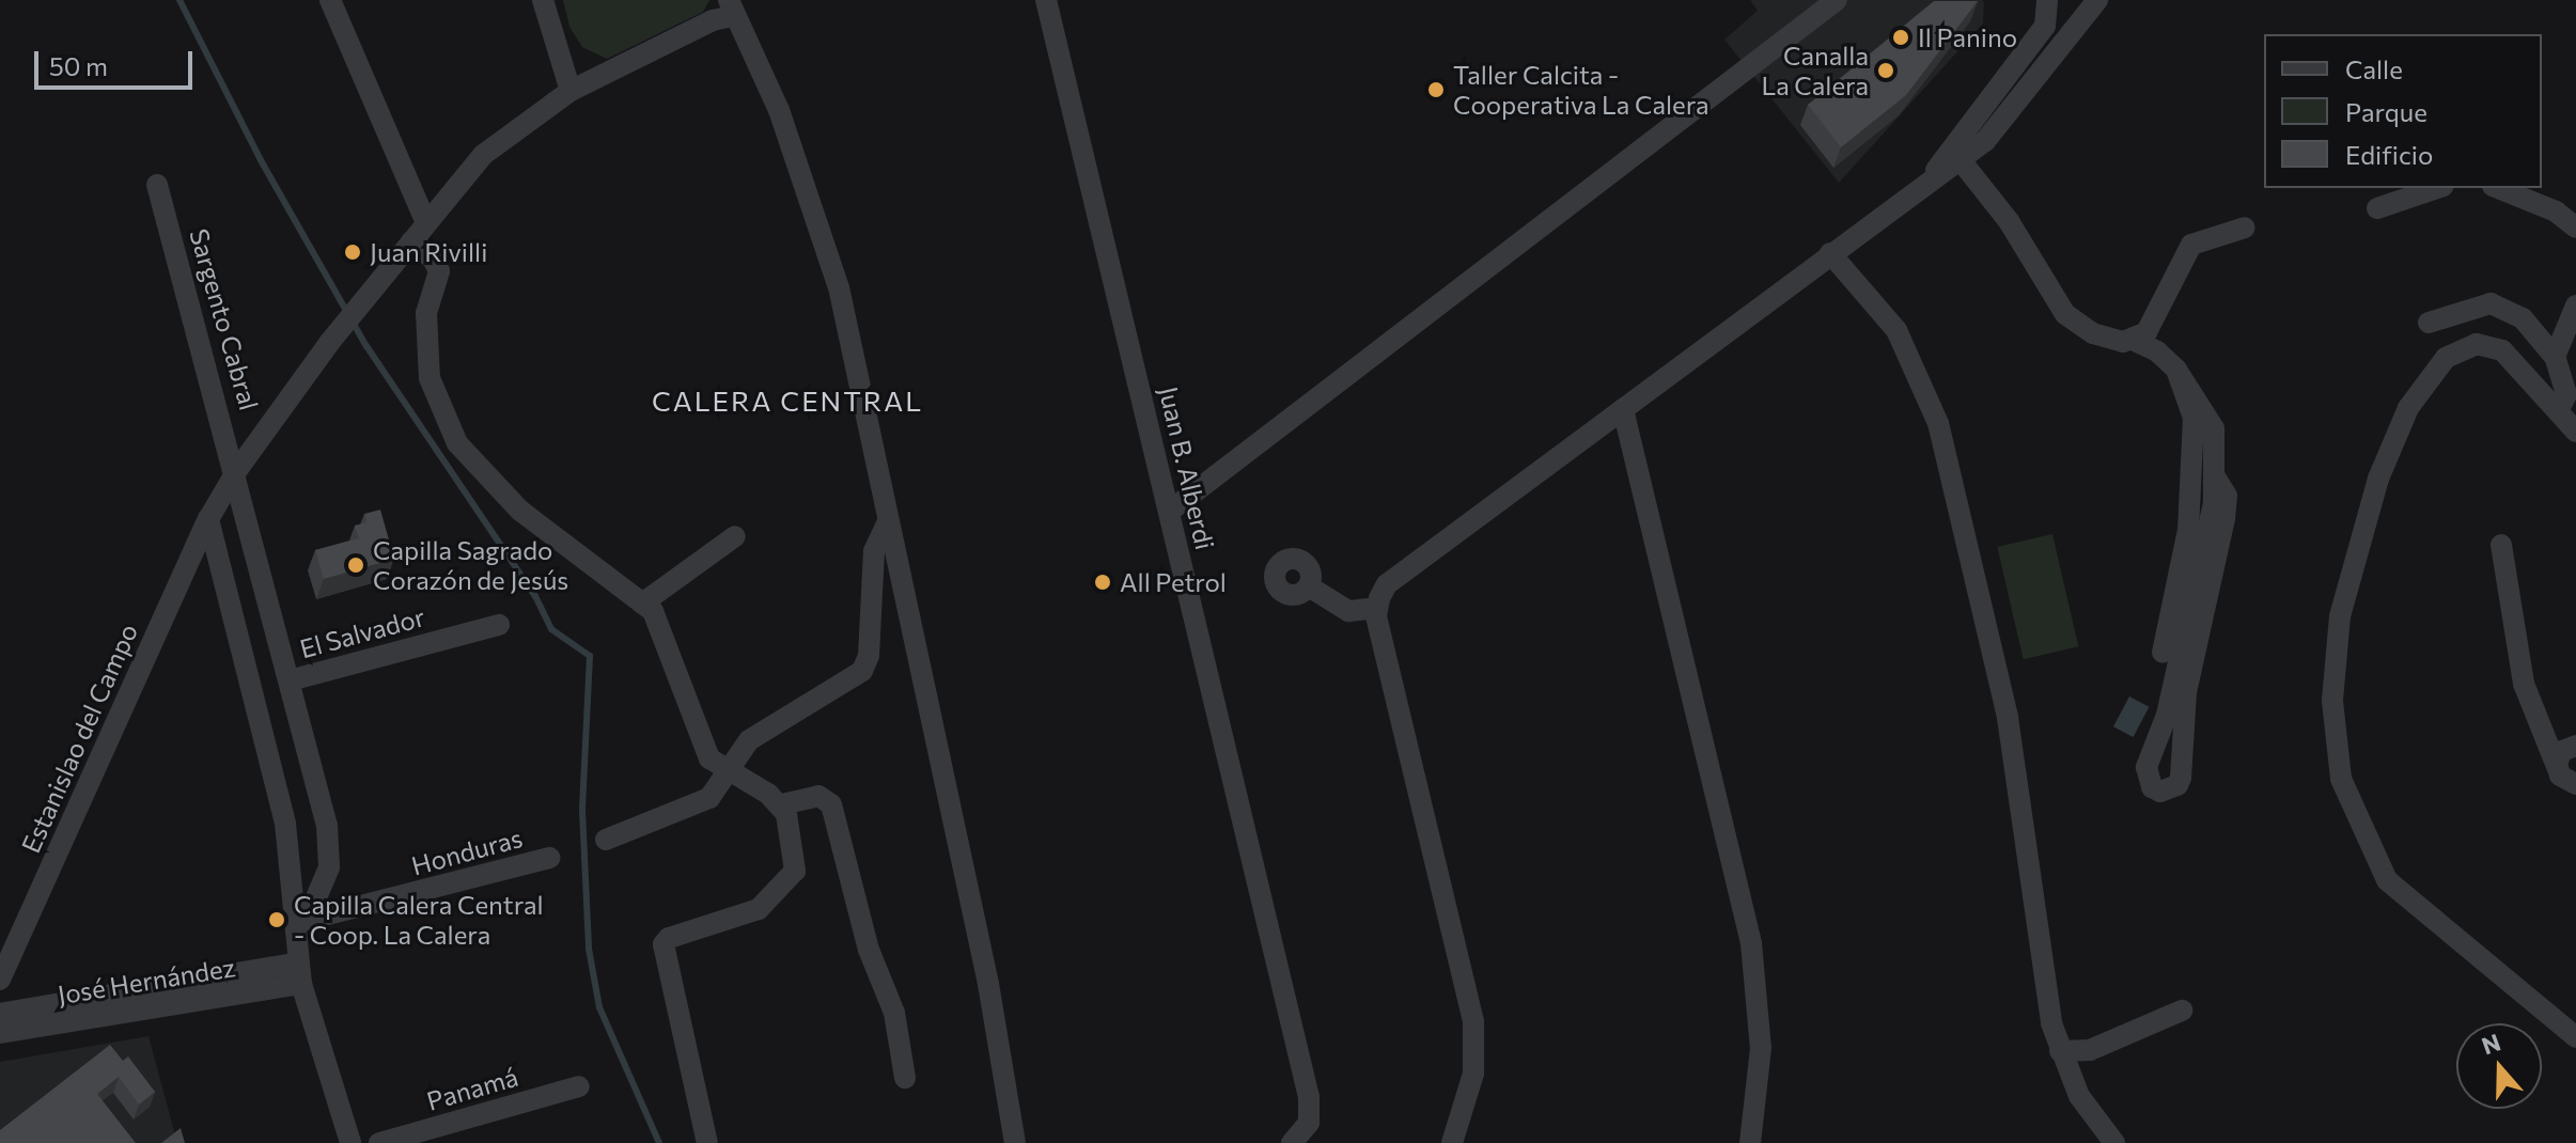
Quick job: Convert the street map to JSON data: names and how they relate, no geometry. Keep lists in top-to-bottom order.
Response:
{
  "streets": {
    "street": [
      "Sargento Cabral",
      "Juan B. Alberdi",
      "El Salvador",
      "Estanislao del Campo",
      "Honduras",
      "José Hernández",
      "Panamá"
    ]
  },
  "crossings": [
    ["Sargento Cabral", "El Salvador"],
    ["Sargento Cabral", "Estanislao del Campo"],
    ["Sargento Cabral", "Honduras"]
  ],
  "districts": ["CALERA CENTRAL"],
  "places": [
    "Il Panino",
    "Canalla La Calera",
    "Taller Calcita - Cooperativa La Calera",
    "Juan Rivilli",
    "Capilla Sagrado Corazón de Jesús",
    "All Petrol",
    "Capilla Calera Central - Coop. La Calera"
  ],
  "legend": ["Calle", "Parque", "Edificio"],
  "scale_bar": "50 m",
  "north": "top"
}
